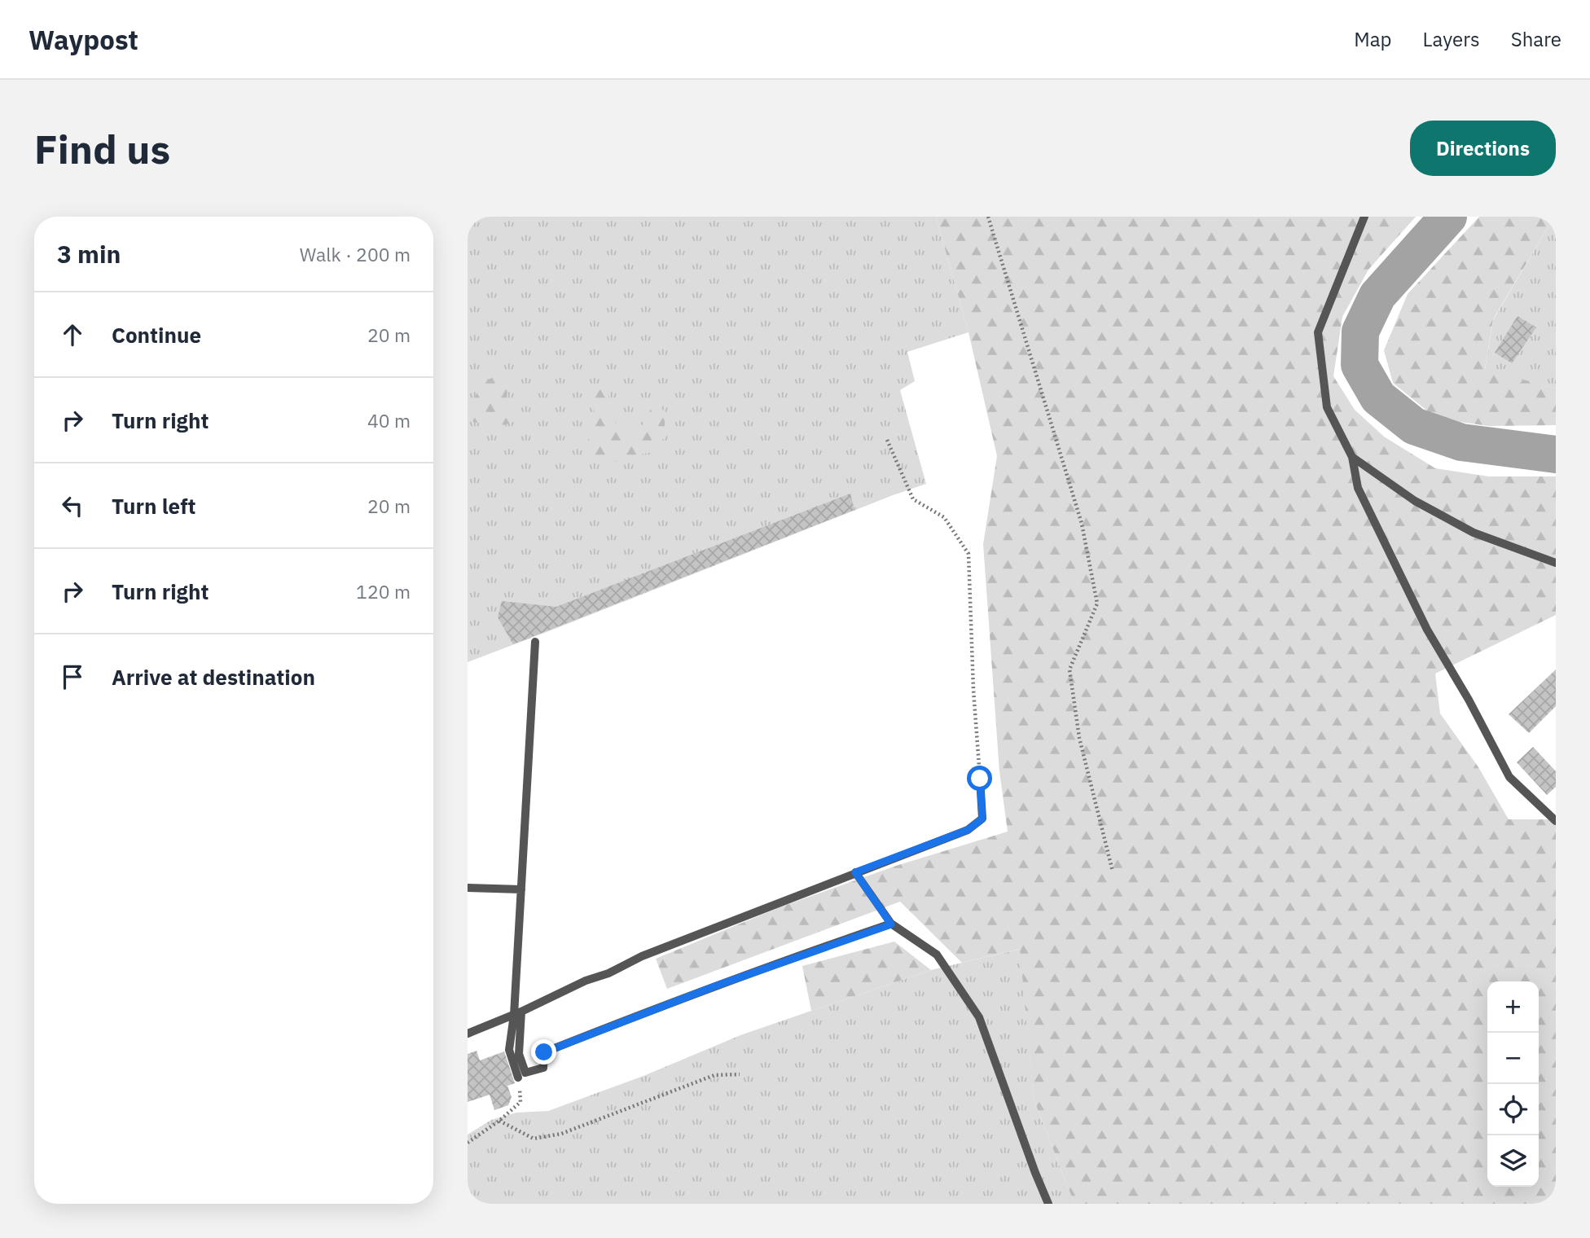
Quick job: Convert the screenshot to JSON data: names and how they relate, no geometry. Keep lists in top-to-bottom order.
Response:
{
  "page": {
    "header": "Waypost",
    "nav": ["Map", "Layers", "Share"],
    "buttons": "Directions",
    "title": "Find us",
    "heading": ["3 min", "Walk · 200 m"],
    "list": [
      ["Continue", "20 m"],
      ["Turn right", "40 m"],
      ["Turn left", "20 m"],
      ["Turn right", "120 m"],
      "Arrive at destination"
    ],
    "map_buttons": ["+", "−"]
  }
}
